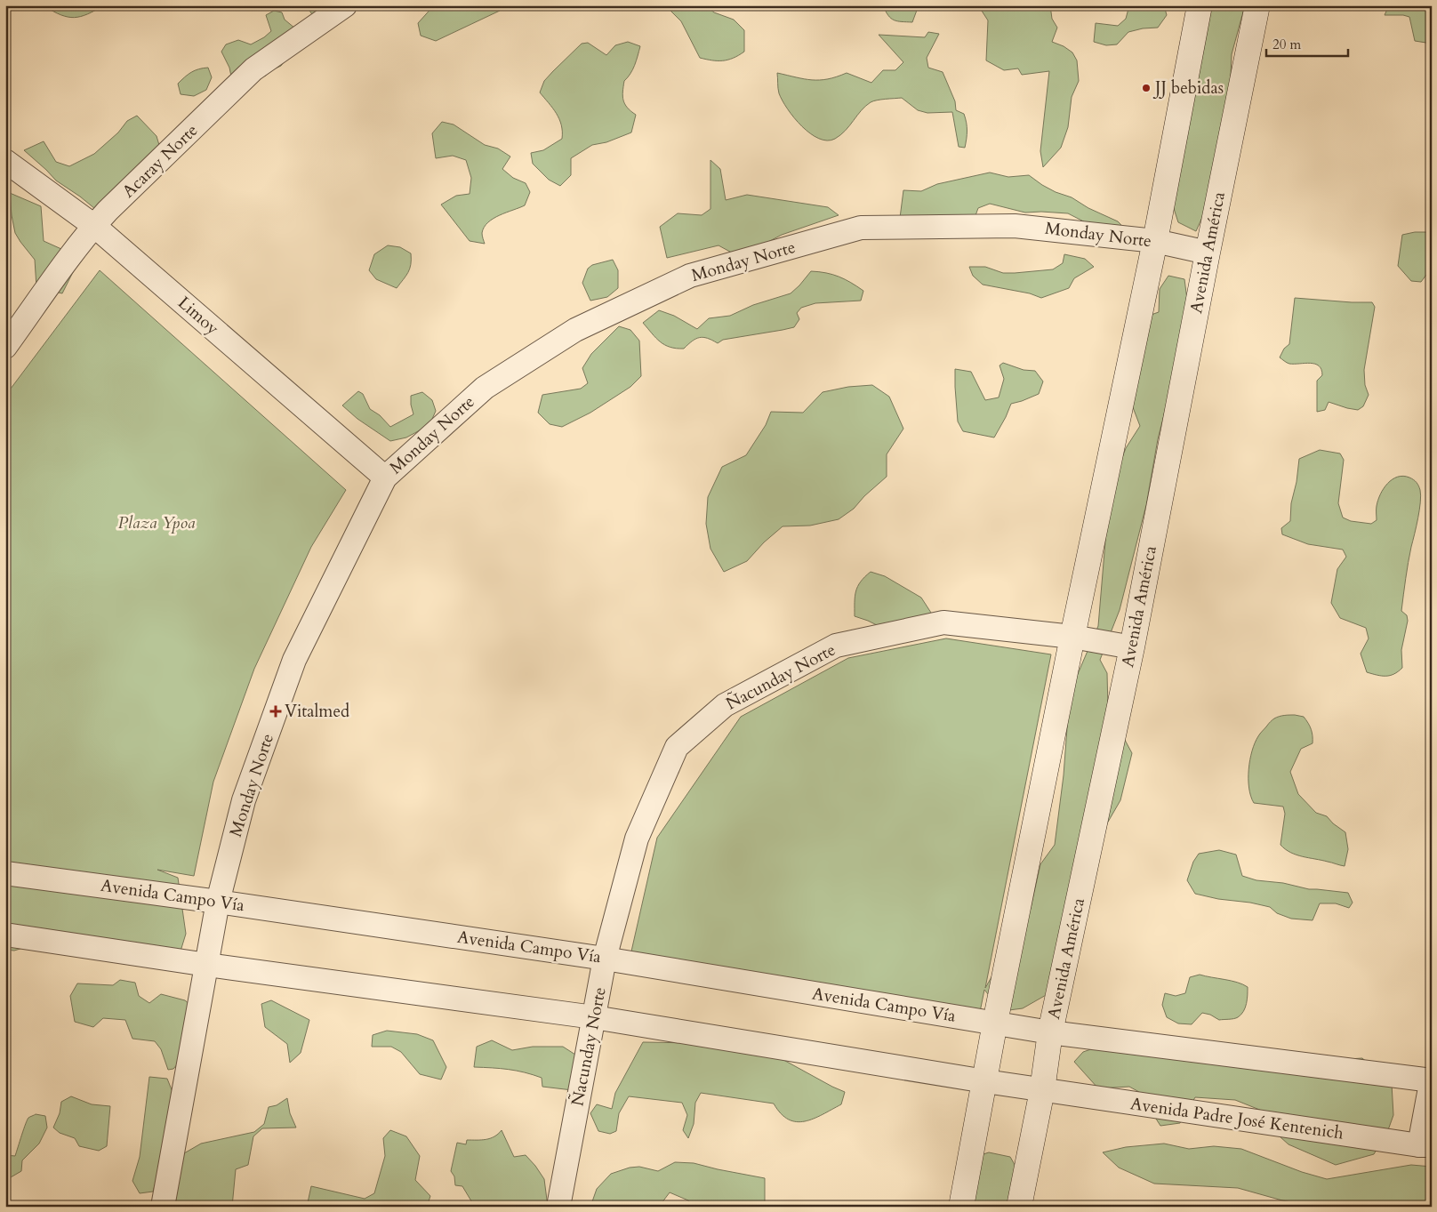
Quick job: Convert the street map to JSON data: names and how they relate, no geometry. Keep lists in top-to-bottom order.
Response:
{
  "streets": {
    "main road": ["Avenida América"],
    "street": [
      "Acaray Norte",
      "Monday Norte",
      "Limoy",
      "Ñacunday Norte",
      "Avenida Campo Vía",
      "Avenida Padre José Kentenich"
    ]
  },
  "crossings": [
    ["Acaray Norte", "Limoy"],
    ["Monday Norte", "Avenida América"],
    ["Monday Norte", "Limoy"],
    ["Monday Norte", "Avenida Campo Vía"],
    ["Avenida América", "Ñacunday Norte"],
    ["Avenida América", "Avenida Campo Vía"],
    ["Avenida América", "Avenida Padre José Kentenich"],
    ["Ñacunday Norte", "Avenida Campo Vía"]
  ],
  "parks": ["Plaza Ypoa"],
  "places": {
    "other": ["JJ bebidas"],
    "health": ["Vitalmed"]
  },
  "scale_bar": "20 m"
}
